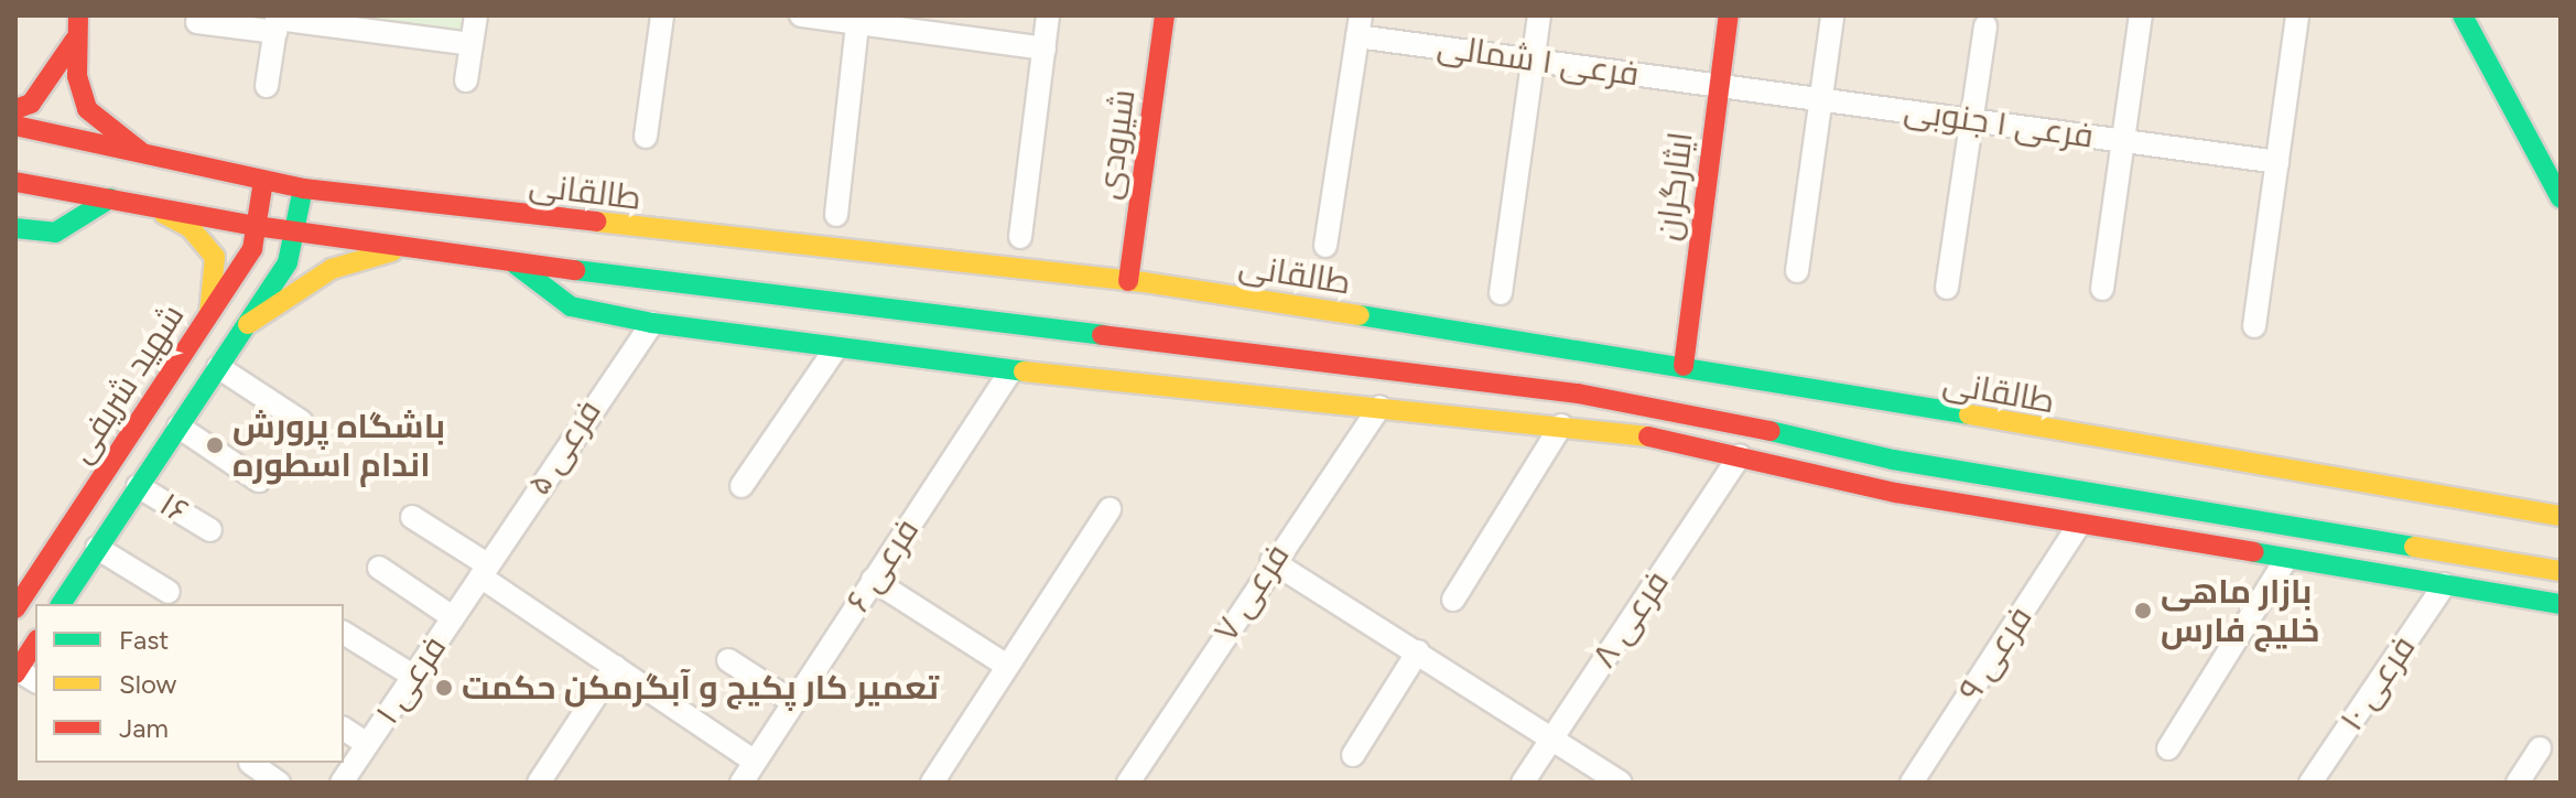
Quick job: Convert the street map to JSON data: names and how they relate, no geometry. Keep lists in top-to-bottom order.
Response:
{
  "streets": {
    "main road": [
      "شیرودی",
      "ایثارگران",
      "طالقانی",
      "شهید شریفی"
    ],
    "street": [
      "فرعی ۱ شمالی",
      "فرعی ۱ جنوبی",
      "فرعی ۵",
      "۱۶",
      "فرعی ۶",
      "فرعی ۷",
      "فرعی ۸",
      "فرعی ۹",
      "فرعی ۱",
      "فرعی ۱۰"
    ]
  },
  "crossings": [
    ["فرعی ۱ شمالی", "فرعی ۱ جنوبی"],
    ["فرعی ۱ شمالی", "ایثارگران"],
    ["فرعی ۱ جنوبی", "ایثارگران"],
    ["شیرودی", "طالقانی"],
    ["ایثارگران", "طالقانی"],
    ["طالقانی", "شهید شریفی"],
    ["شهید شریفی", "۱۶"],
    ["فرعی ۵", "فرعی ۱"]
  ],
  "places": ["باشگاه پرورش اندام اسطوره", "بازار ماهی خلیج فارس", "تعمیر کار پکیج و آبگرمکن حکمت"],
  "legend": ["Fast", "Slow", "Jam"]
}
